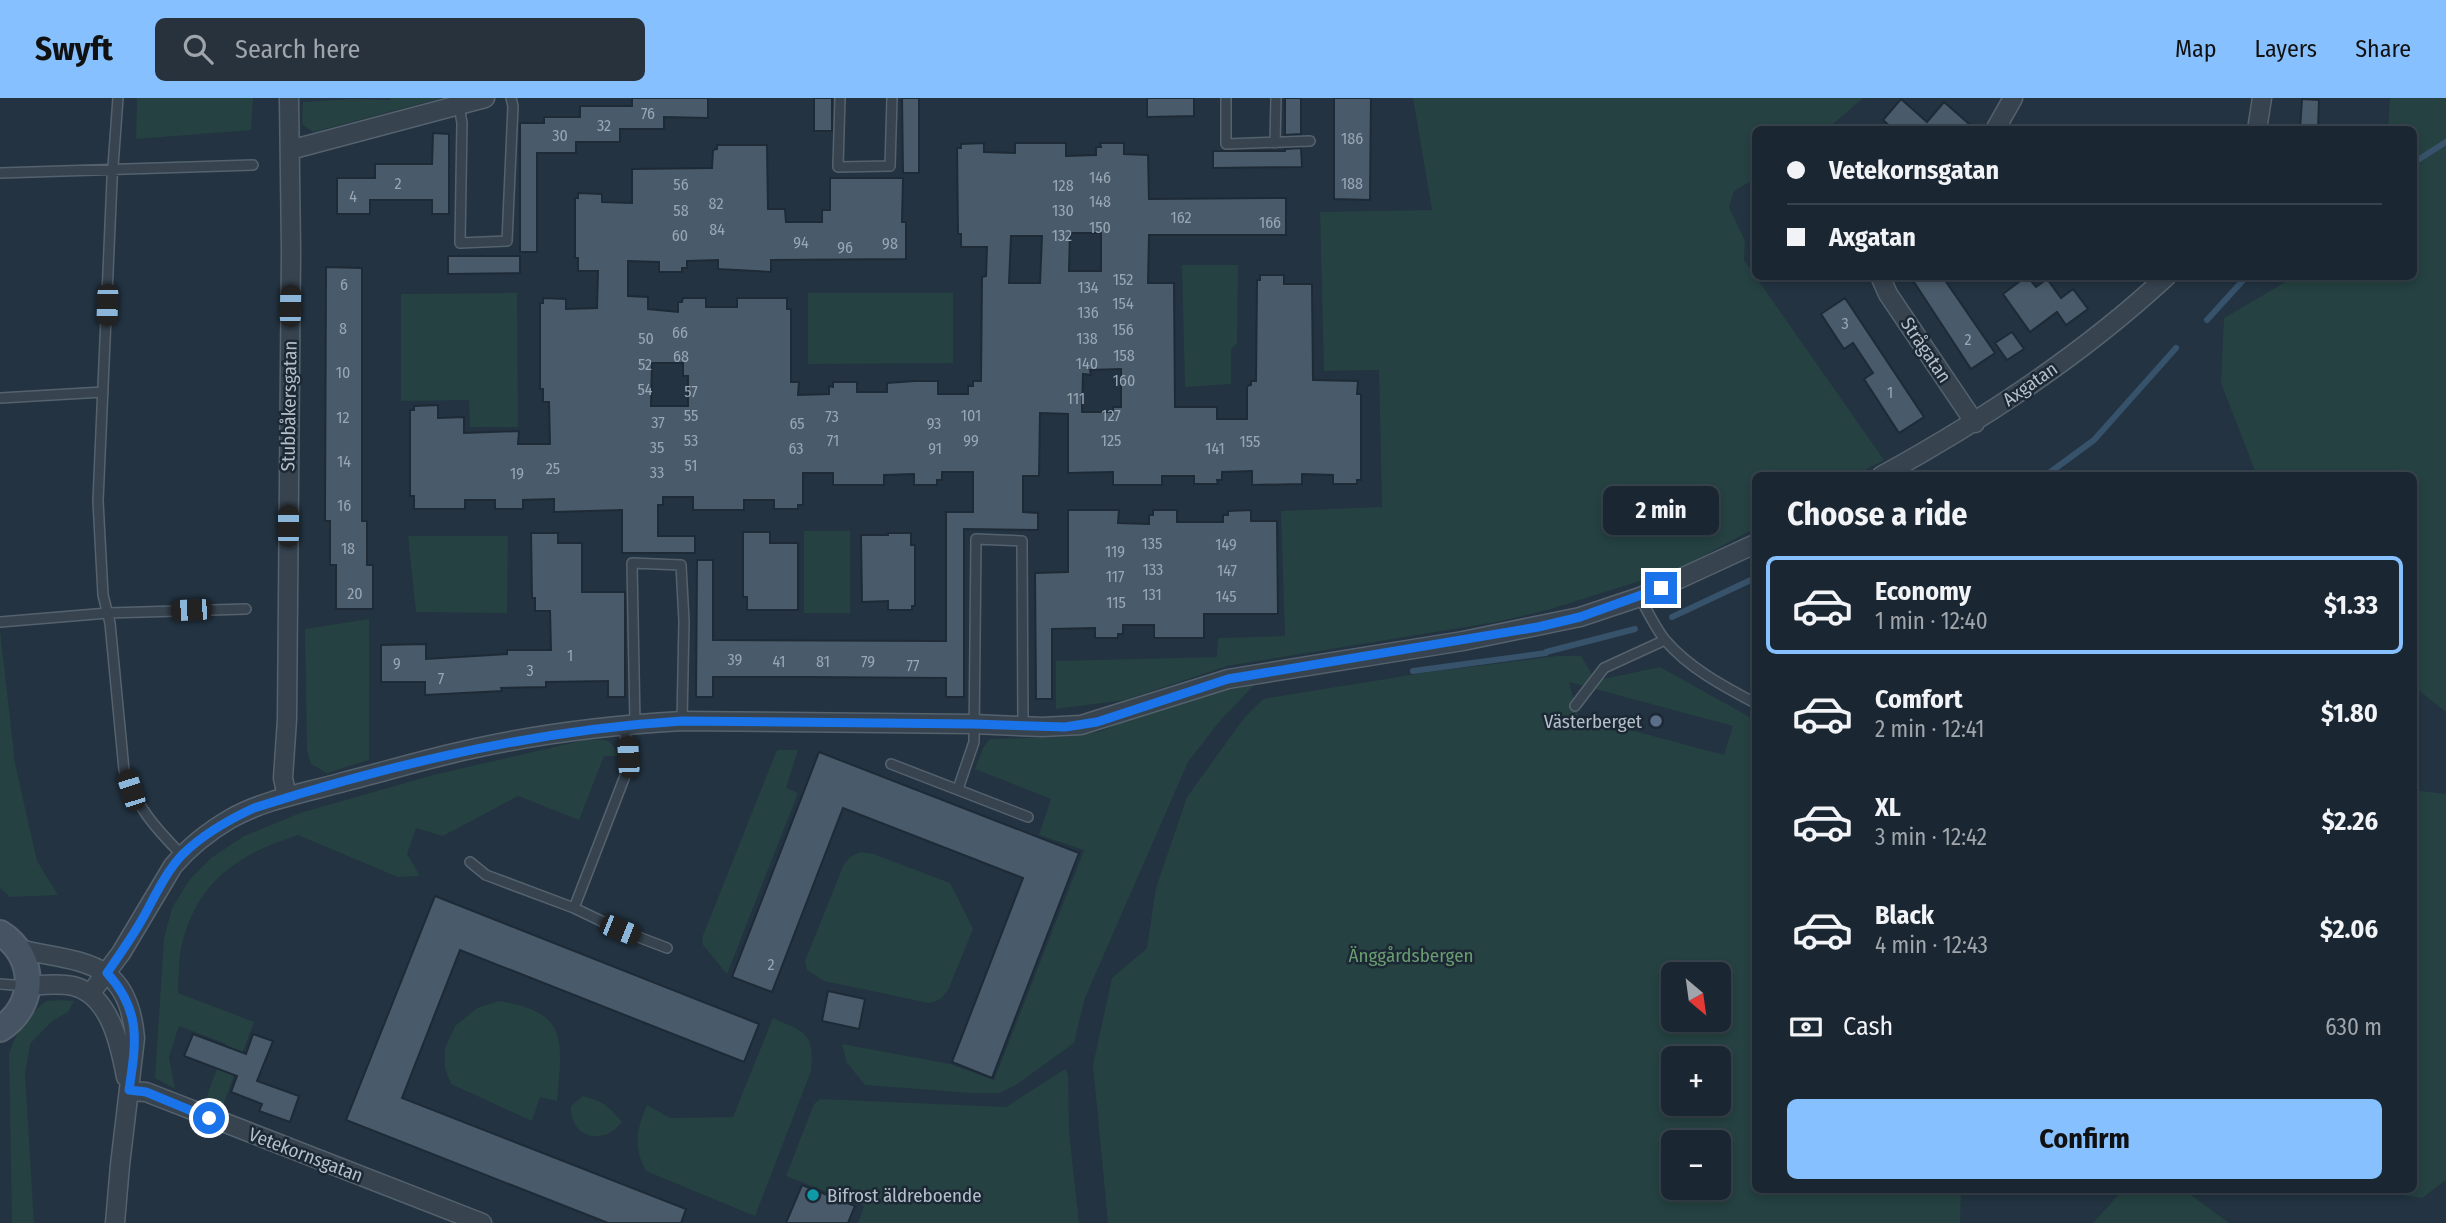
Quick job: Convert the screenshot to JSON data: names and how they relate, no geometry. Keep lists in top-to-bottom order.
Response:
{
  "streets": {
    "street": [
      "Strågatan",
      "Axgatan",
      "Stubbåkersgatan",
      "Vetekornsgatan"
    ]
  },
  "crossings": [
    ["Strågatan", "Axgatan"]
  ],
  "parks": ["Änggårdsbergen"],
  "places": ["Västerberget", "Bifrost äldreboende"],
  "house_numbers": [
    "76",
    "32",
    "30",
    "186",
    "146",
    "2",
    "188",
    "56",
    "128",
    "4",
    "148",
    "82",
    "58",
    "130",
    "162",
    "166",
    "150",
    "84",
    "60",
    "132",
    "94",
    "98",
    "96",
    "152",
    "6",
    "134",
    "154",
    "136",
    "3",
    "8",
    "156",
    "66",
    "50",
    "138",
    "2",
    "158",
    "68",
    "140",
    "52",
    "10",
    "160",
    "54",
    "57",
    "1",
    "111",
    "55",
    "101",
    "127",
    "73",
    "12",
    "37",
    "65",
    "93",
    "53",
    "71",
    "99",
    "125",
    "155",
    "35",
    "63",
    "91",
    "141",
    "14",
    "51",
    "25",
    "33",
    "19",
    "16",
    "135",
    "149",
    "18",
    "119",
    "133",
    "147",
    "117",
    "20",
    "131",
    "145",
    "115",
    "1",
    "39",
    "41",
    "81",
    "79",
    "9",
    "77",
    "3",
    "7",
    "2"
  ],
  "north": "bottom right",
  "page": {
    "header": "Swyft",
    "search": "Search here",
    "nav": ["Map", "Layers", "Share"],
    "banner": ["Vetekornsgatan", "Axgatan"],
    "heading": "Choose a ride",
    "bubble": "2 min",
    "list": [
      {
        "name": "Economy",
        "note": "1 min · 12:40",
        "value": "$1.33"
      },
      {
        "name": "Comfort",
        "note": "2 min · 12:41",
        "value": "$1.80"
      },
      {
        "name": "XL",
        "note": "3 min · 12:42",
        "value": "$2.26"
      },
      {
        "name": "Black",
        "note": "4 min · 12:43",
        "value": "$2.06"
      }
    ],
    "map_buttons": ["+", "−"],
    "pay": ["Cash", "630 m"],
    "buttons": "Confirm"
  }
}
